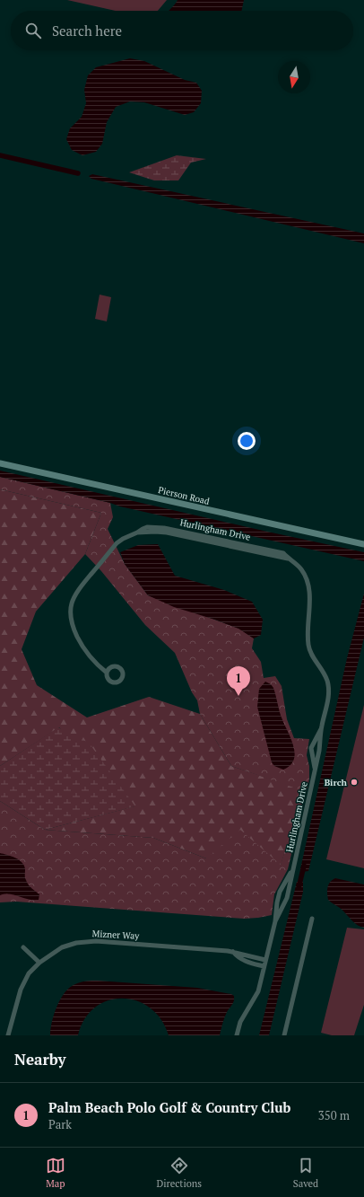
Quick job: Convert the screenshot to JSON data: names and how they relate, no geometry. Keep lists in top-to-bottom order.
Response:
{
  "streets": {
    "street": ["Pierson Road", "Hurlingham Drive", "Mizner Way"]
  },
  "crossings": [
    ["Hurlingham Drive", "Mizner Way"]
  ],
  "places": ["Birch"],
  "north": "bottom",
  "page": {
    "search": "Search here",
    "pins": "1",
    "heading": "Nearby",
    "list": [
      {
        "mark": "1",
        "name": "Palm Beach Polo Golf & Country Club",
        "note": "Park",
        "value": "350 m"
      }
    ],
    "nav": ["Map", "Directions", "Saved"]
  }
}
